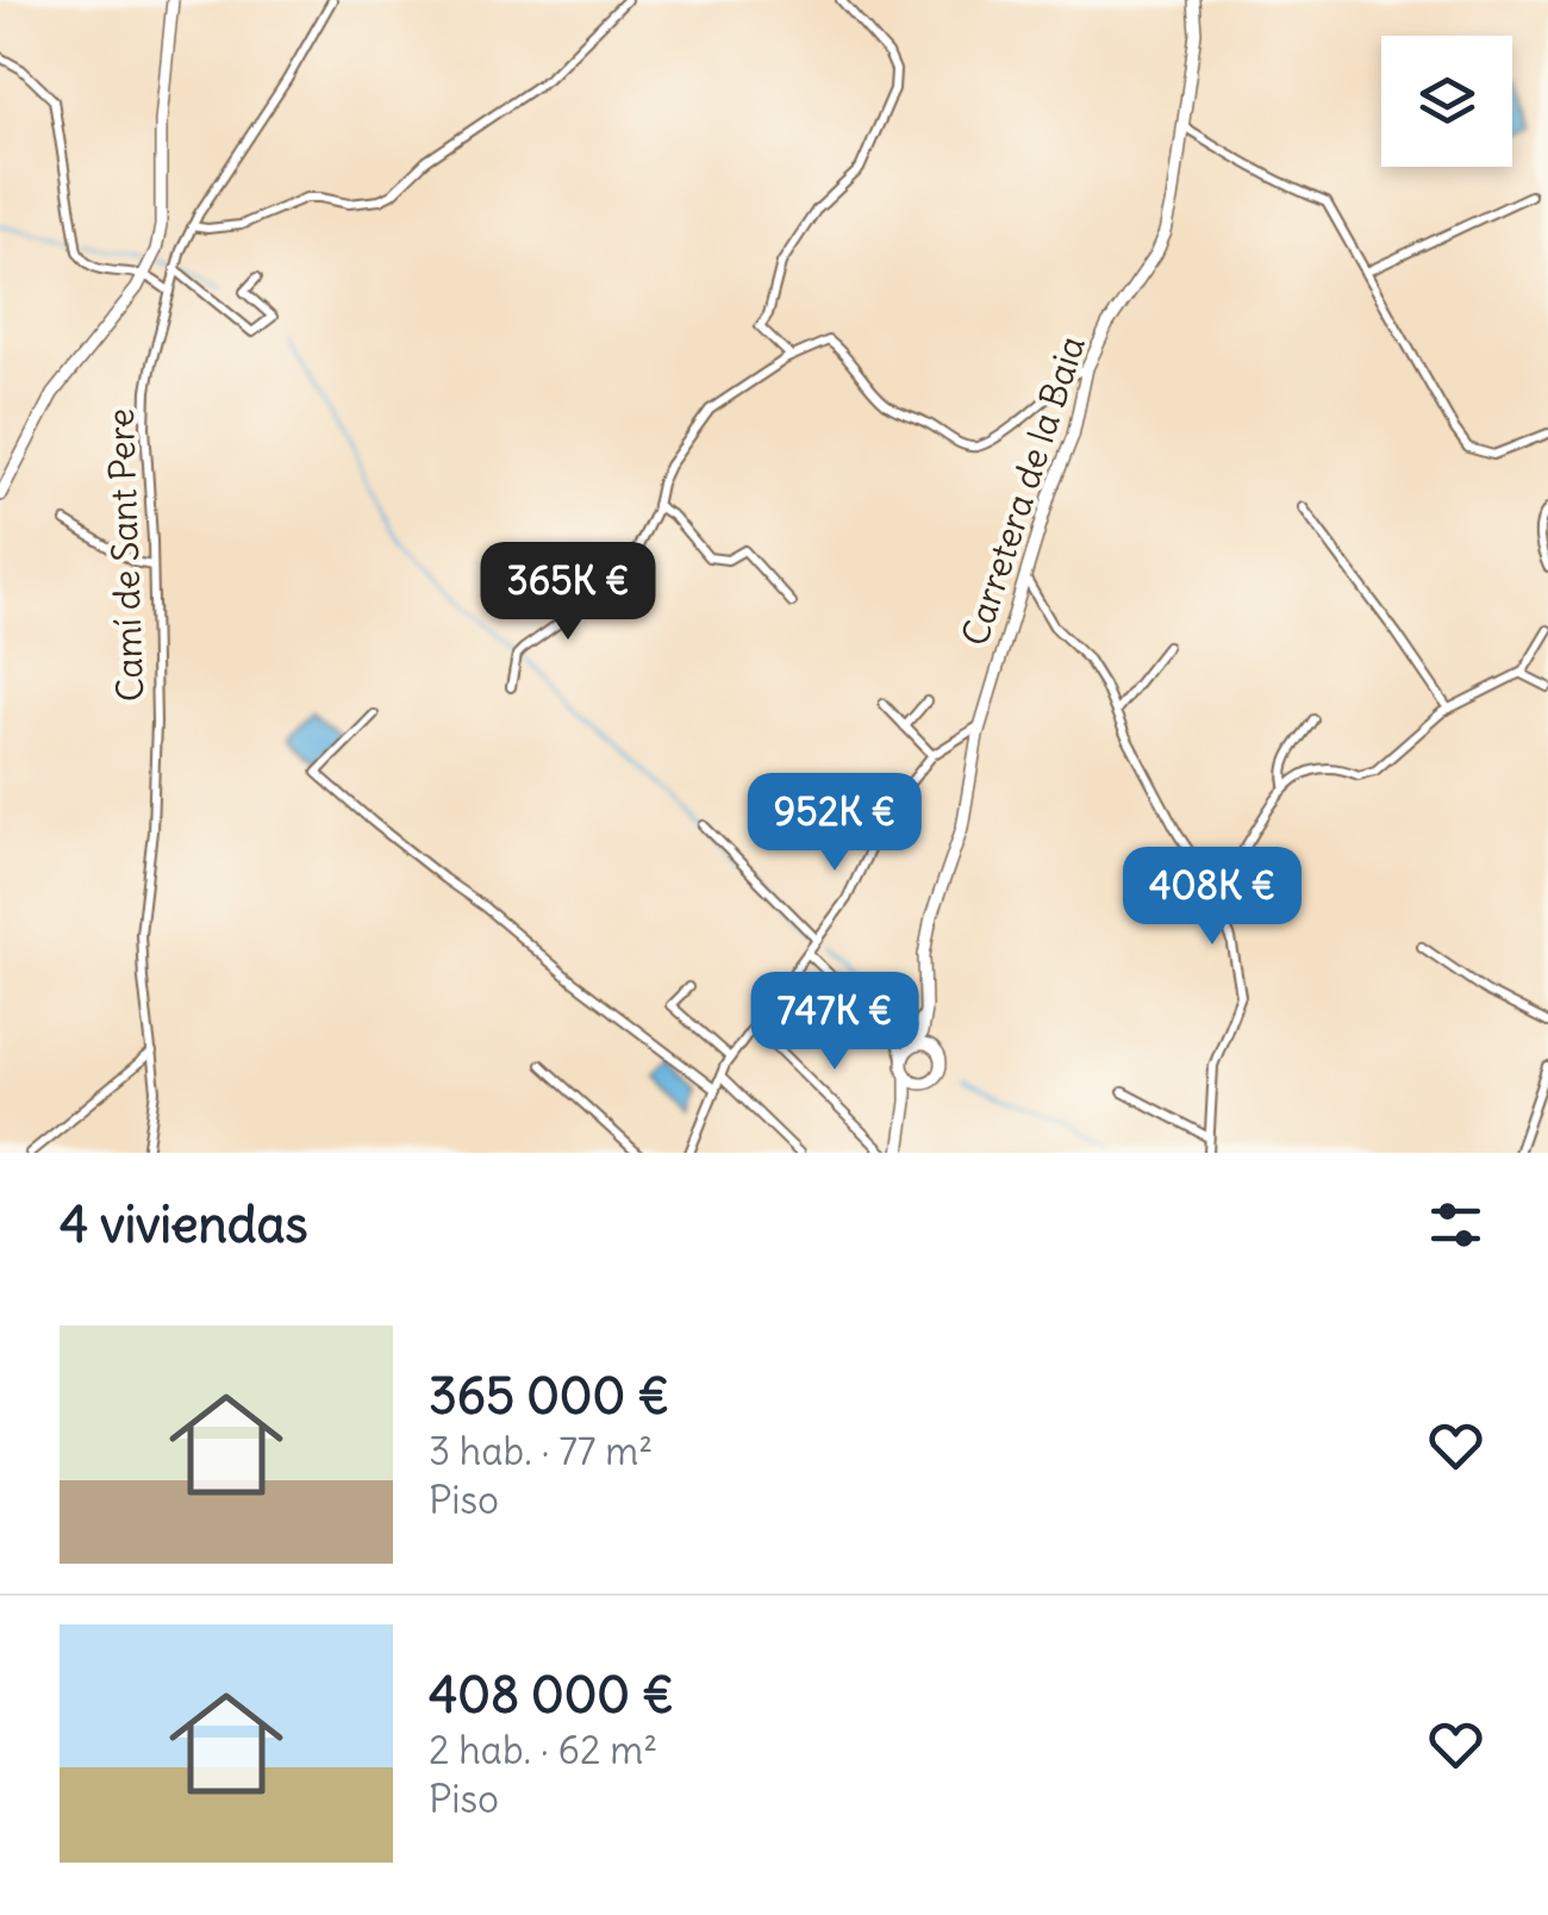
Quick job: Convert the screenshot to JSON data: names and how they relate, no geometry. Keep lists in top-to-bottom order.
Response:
{
  "streets": {
    "main road": ["Carretera de la Baia"],
    "street": ["Camí de Sant Pere"]
  },
  "page": {
    "price": [
      "365K €",
      "952K €",
      "408K €",
      "747K €"
    ],
    "heading": "4 viviendas",
    "list": [
      {
        "name": "365 000 €",
        "note": "3 hab. · 77 m² · Piso"
      },
      {
        "name": "408 000 €",
        "note": "2 hab. · 62 m² · Piso"
      }
    ]
  }
}
